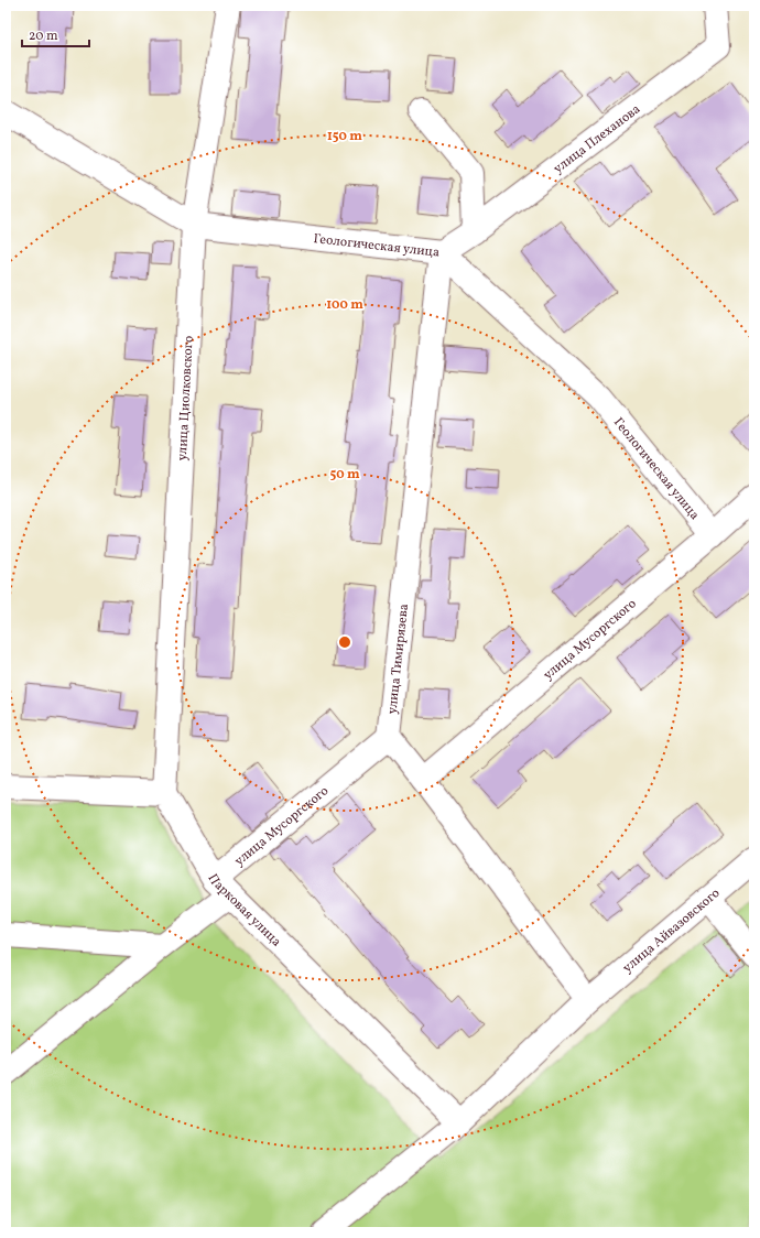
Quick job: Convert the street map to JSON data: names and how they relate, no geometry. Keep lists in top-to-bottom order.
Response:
{
  "streets": {
    "street": [
      "улица Плеханова",
      "Геологическая улица",
      "улица Циолковского",
      "улица Мусоргского",
      "улица Тимирязева",
      "Парковая улица",
      "улица Айвазовского"
    ]
  },
  "crossings": [
    ["улица Плеханова", "Геологическая улица"],
    ["улица Плеханова", "улица Тимирязева"],
    ["Геологическая улица", "улица Циолковского"],
    ["Геологическая улица", "улица Мусоргского"],
    ["Геологическая улица", "улица Тимирязева"],
    ["улица Циолковского", "Парковая улица"],
    ["улица Мусоргского", "улица Тимирязева"],
    ["улица Мусоргского", "Парковая улица"],
    ["Парковая улица", "улица Айвазовского"]
  ],
  "scale_bar": "20 m",
  "rings": ["150 m", "100 m", "50 m"]
}
